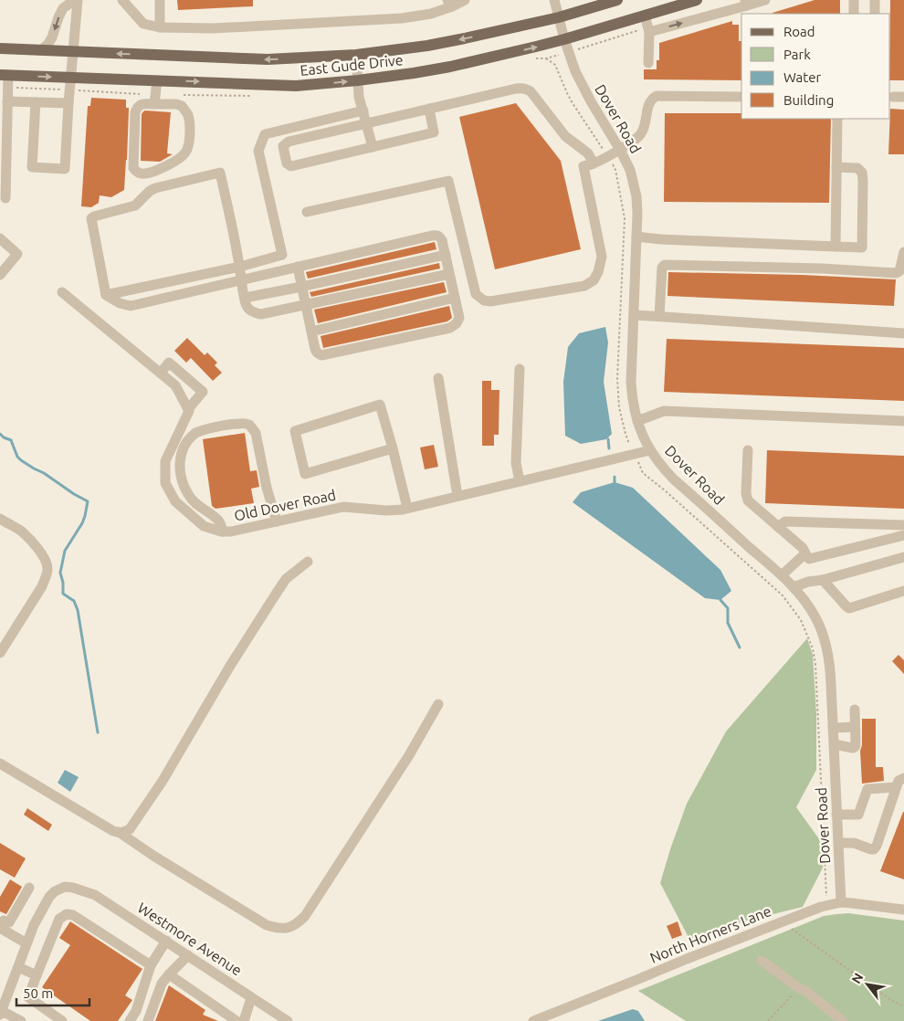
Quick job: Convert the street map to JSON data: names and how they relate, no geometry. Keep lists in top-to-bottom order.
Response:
{
  "streets": {
    "main road": ["East Gude Drive"],
    "street": [
      "Dover Road",
      "Old Dover Road",
      "North Horners Lane",
      "Westmore Avenue"
    ]
  },
  "crossings": [
    ["East Gude Drive", "Dover Road"],
    ["Dover Road", "Old Dover Road"],
    ["Dover Road", "North Horners Lane"]
  ],
  "legend": [
    "Road",
    "Park",
    "Water",
    "Building"
  ],
  "scale_bar": "50 m",
  "north": "top left"
}
